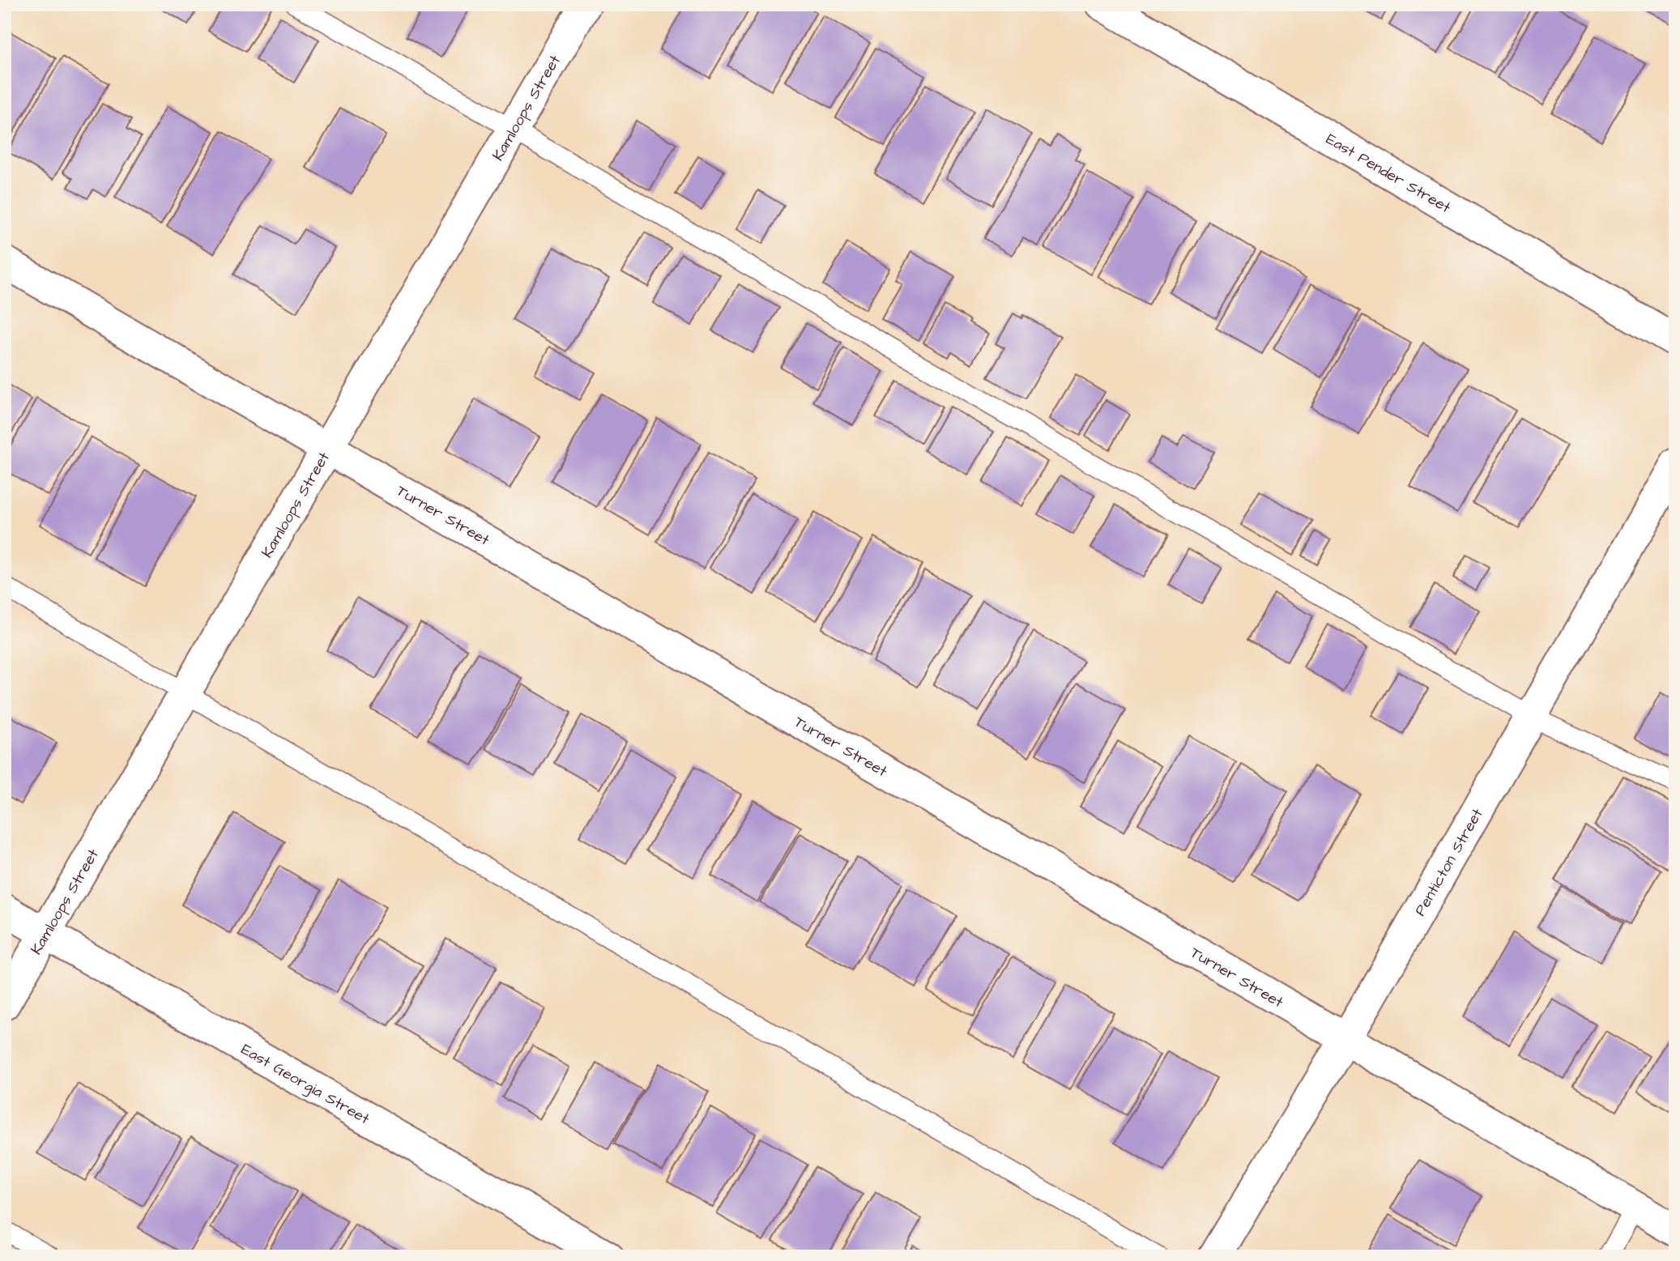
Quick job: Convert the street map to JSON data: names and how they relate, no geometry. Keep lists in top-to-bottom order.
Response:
{
  "streets": {
    "street": [
      "Kamloops Street",
      "East Pender Street",
      "Turner Street",
      "Penticton Street",
      "East Georgia Street"
    ]
  },
  "crossings": [
    ["Kamloops Street", "Turner Street"],
    ["Kamloops Street", "East Georgia Street"],
    ["Turner Street", "Penticton Street"]
  ]
}
